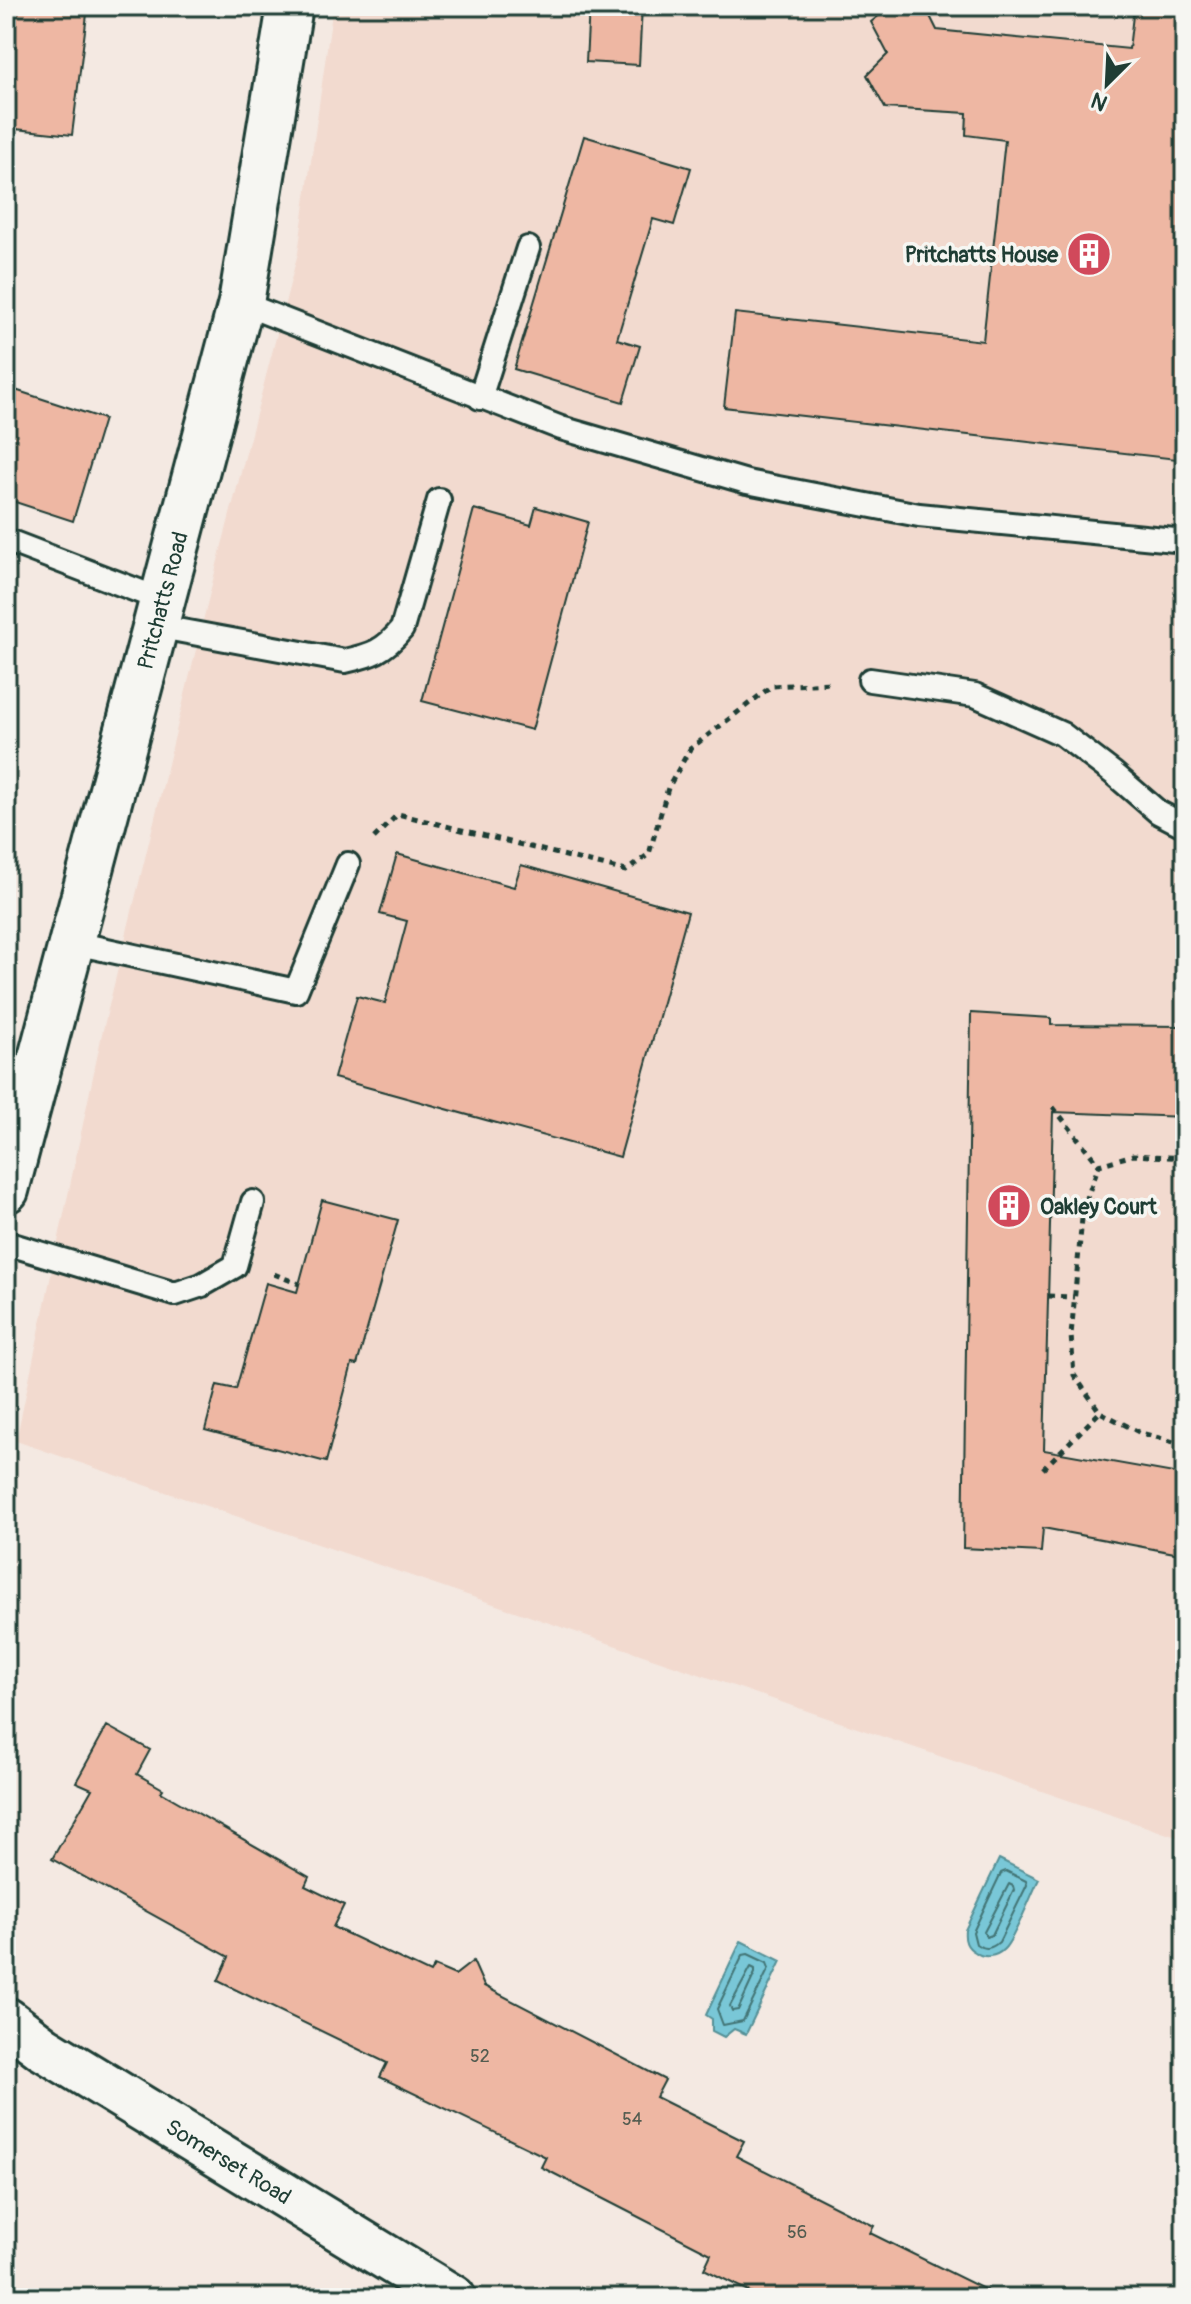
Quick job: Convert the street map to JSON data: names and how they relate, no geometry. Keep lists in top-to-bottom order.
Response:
{
  "streets": {
    "street": ["Pritchatts Road", "Somerset Road"]
  },
  "places": {
    "building": ["Pritchatts House", "Oakley Court"]
  },
  "house_numbers": ["52", "54", "56"],
  "north": "bottom left"
}
